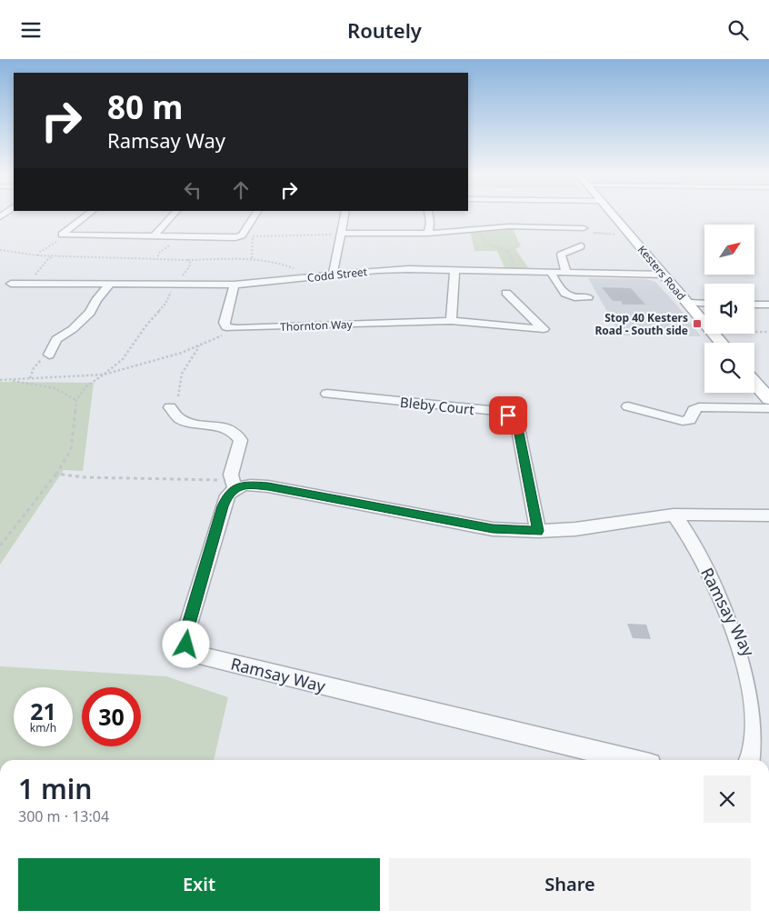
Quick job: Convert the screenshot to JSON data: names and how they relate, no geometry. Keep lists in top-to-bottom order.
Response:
{
  "streets": {
    "main road": ["Kesters Road"],
    "street": [
      "Codd Street",
      "Thornton Way",
      "Bleby Court",
      "Ramsay Way"
    ]
  },
  "crossings": [
    ["Kesters Road", "Codd Street"],
    ["Codd Street", "Thornton Way"]
  ],
  "places": {
    "transit": ["Stop 40 Kesters Road - South side"]
  },
  "north": "top right",
  "page": {
    "header": "Routely",
    "turn": ["80 m", "Ramsay Way"],
    "speed": "21 km/h",
    "limit": "30",
    "heading": ["1 min", "300 m · 13:04"],
    "buttons": ["Exit", "Share"]
  }
}
